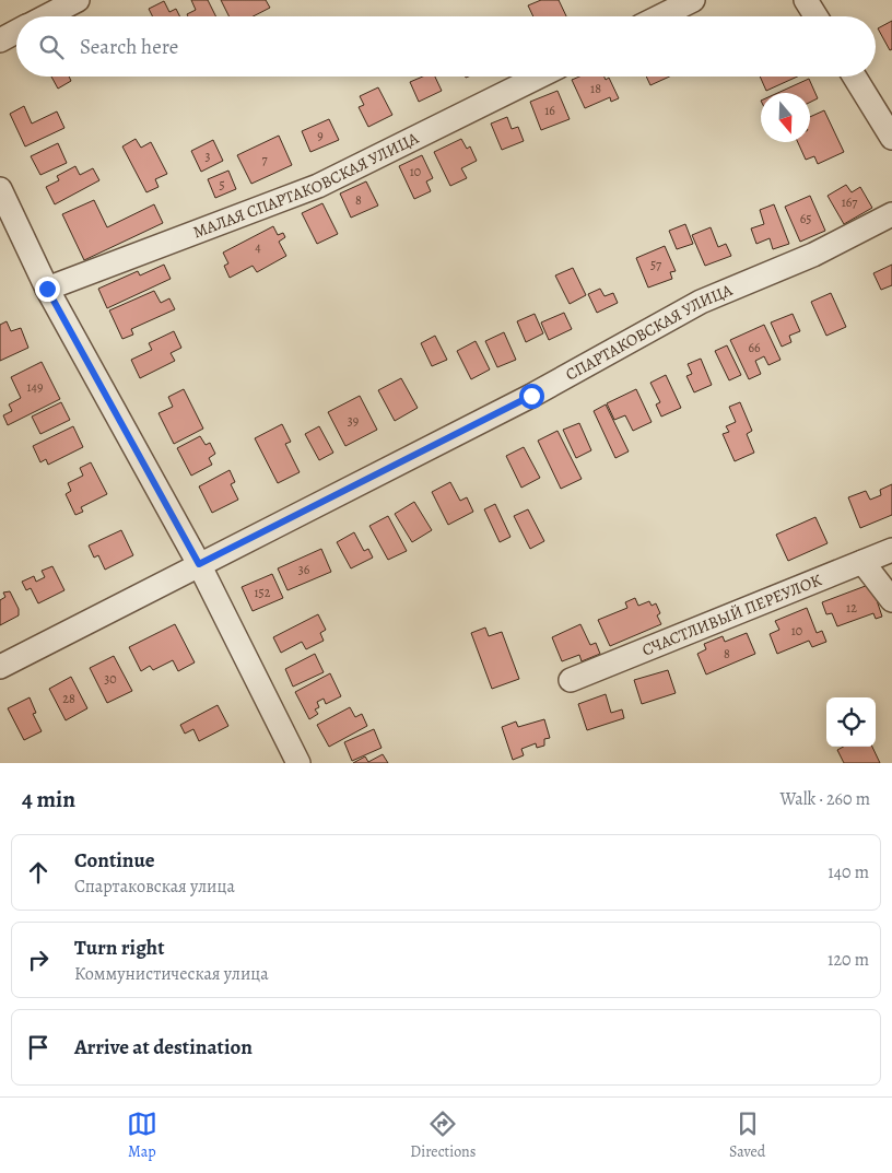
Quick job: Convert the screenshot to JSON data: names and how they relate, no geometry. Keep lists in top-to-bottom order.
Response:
{
  "streets": {
    "street": ["МАЛАЯ СПАРТАКОВСКАЯ УЛИЦА", "СПАРТАКОВСКАЯ УЛИЦА", "СЧАСТЛИВЫЙ ПЕРЕУЛОК"]
  },
  "house_numbers": [
    "18",
    "16",
    "9",
    "3",
    "7",
    "10",
    "5",
    "8",
    "167",
    "65",
    "4",
    "57",
    "66",
    "149",
    "39",
    "36",
    "152",
    "12",
    "10",
    "8",
    "30",
    "28"
  ],
  "north": "bottom",
  "page": {
    "search": "Search here",
    "heading": ["4 min", "Walk · 260 m"],
    "list": [
      ["Continue", "Спартаковская улица", "140 m"],
      ["Turn right", "Коммунистическая улица", "120 m"],
      "Arrive at destination"
    ],
    "nav": ["Map", "Directions", "Saved"]
  }
}
